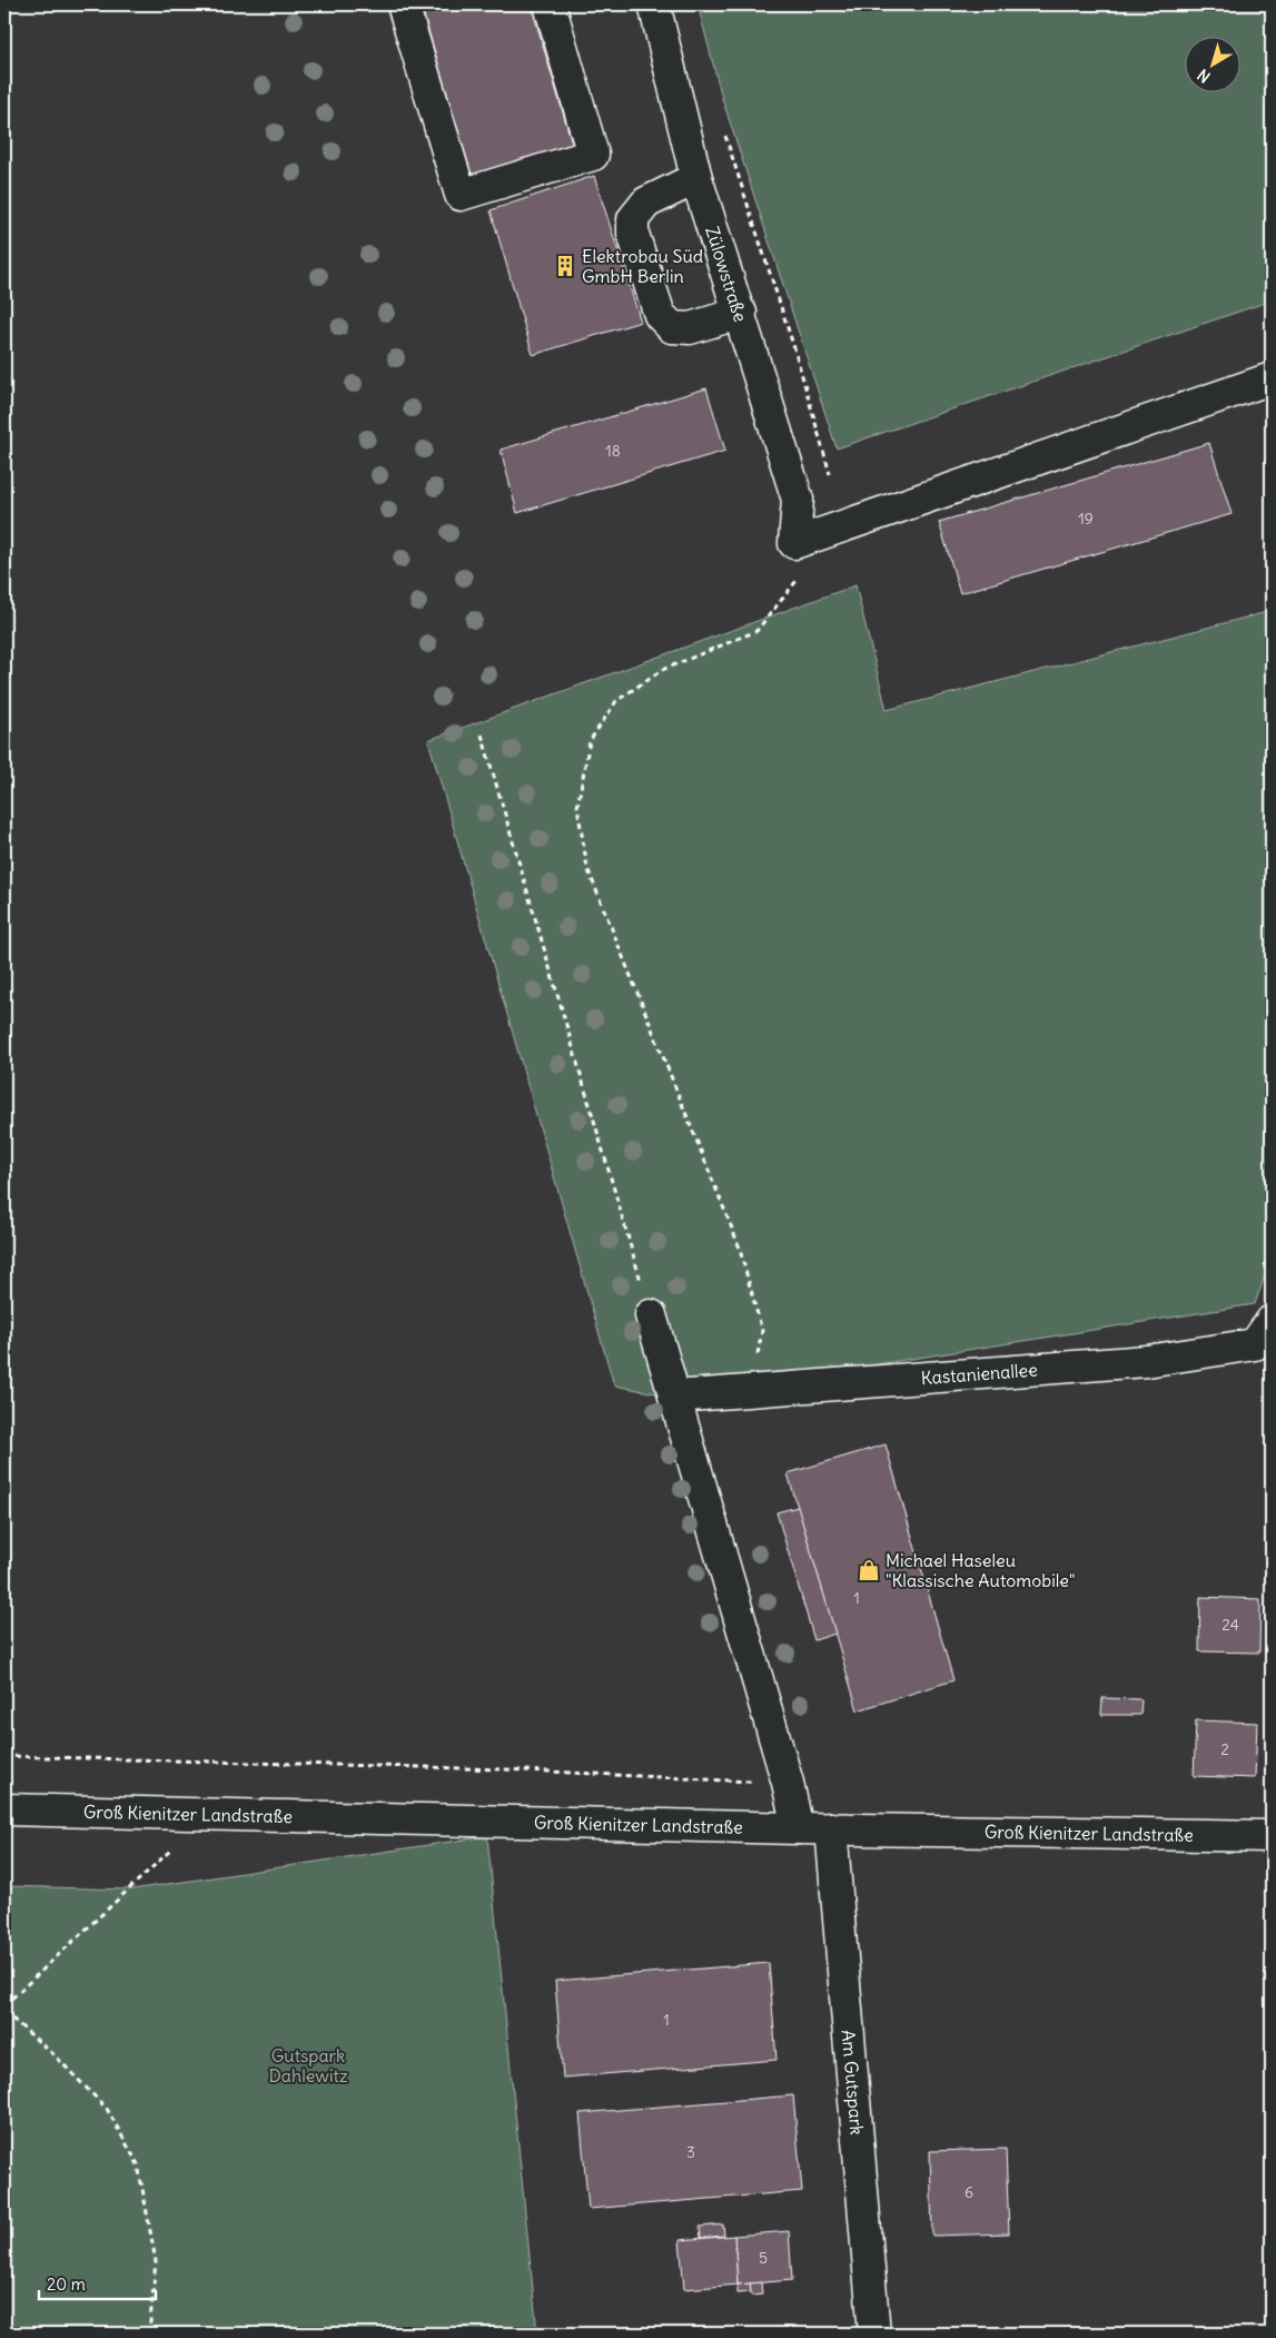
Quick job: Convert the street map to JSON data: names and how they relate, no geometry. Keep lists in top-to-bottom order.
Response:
{
  "streets": {
    "street": [
      "Zülowstraße",
      "Kastanienallee",
      "Groß Kienitzer Landstraße",
      "Am Gutspark"
    ]
  },
  "crossings": [
    ["Groß Kienitzer Landstraße", "Am Gutspark"]
  ],
  "parks": ["Gutspark Dahlewitz"],
  "places": {
    "building": ["Elektrobau Süd GmbH Berlin"],
    "shop": ["Michael Haseleu \"Klassische Automobile\""]
  },
  "house_numbers": [
    "18",
    "19",
    "1",
    "24",
    "2",
    "1",
    "3",
    "6",
    "5"
  ],
  "scale_bar": "20 m",
  "north": "bottom left"
}
